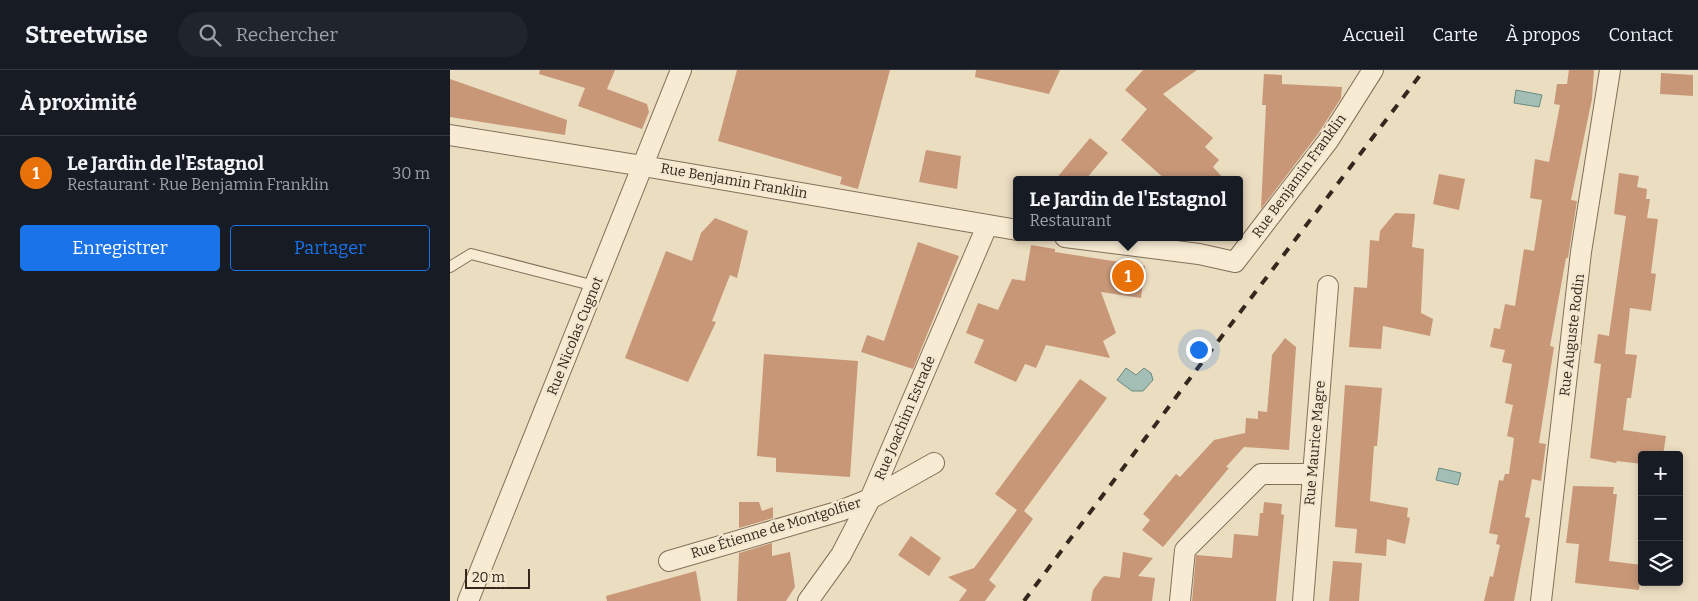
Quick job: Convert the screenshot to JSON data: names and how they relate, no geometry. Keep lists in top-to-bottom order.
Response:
{
  "streets": {
    "street": [
      "Rue Benjamin Franklin",
      "Rue Auguste Rodin",
      "Rue Nicolas Cugnot",
      "Rue Joachim Estrade",
      "Rue Maurice Magre",
      "Rue Étienne de Montgolfier"
    ]
  },
  "crossings": [
    ["Rue Benjamin Franklin", "Rue Nicolas Cugnot"],
    ["Rue Benjamin Franklin", "Rue Joachim Estrade"],
    ["Rue Joachim Estrade", "Rue Étienne de Montgolfier"]
  ],
  "scale_bar": "20 m",
  "page": {
    "header": "Streetwise",
    "search": "Rechercher",
    "nav": [
      "Accueil",
      "Carte",
      "À propos",
      "Contact"
    ],
    "heading": "À proximité",
    "list": [
      {
        "mark": "1",
        "name": "Le Jardin de l'Estagnol",
        "note": "Restaurant · Rue Benjamin Franklin",
        "value": "30 m"
      }
    ],
    "popup": ["Le Jardin de l'Estagnol", "Restaurant"],
    "buttons": ["Enregistrer", "Partager"],
    "pins": "1",
    "map_buttons": ["+", "−"],
    "scale": "20 m"
  }
}
